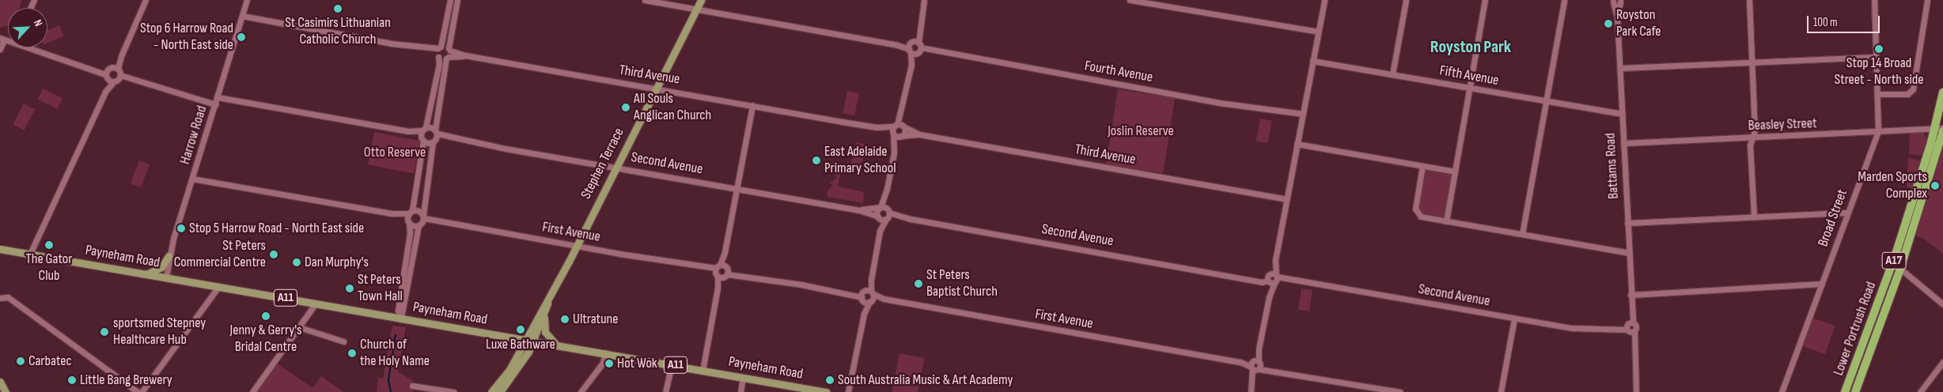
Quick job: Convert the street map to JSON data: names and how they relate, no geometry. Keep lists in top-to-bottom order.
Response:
{
  "streets": {
    "highway": ["A17", "Lower Portrush Road"],
    "main road": ["Stephen Terrace", "Payneham Road", "A11"],
    "street": [
      "Fourth Avenue",
      "Third Avenue",
      "Fifth Avenue",
      "Beasley Street",
      "Harrow Road",
      "Second Avenue",
      "Battams Road",
      "Broad Street",
      "First Avenue"
    ]
  },
  "crossings": [
    ["Fourth Avenue", "Stephen Terrace"],
    ["Third Avenue", "Stephen Terrace"],
    ["Fifth Avenue", "Battams Road"],
    ["Beasley Street", "Battams Road"],
    ["Beasley Street", "Broad Street"],
    ["Beasley Street", "Lower Portrush Road"],
    ["Harrow Road", "Payneham Road"],
    ["Stephen Terrace", "Second Avenue"],
    ["Stephen Terrace", "First Avenue"],
    ["Stephen Terrace", "Payneham Road"],
    ["Second Avenue", "Battams Road"]
  ],
  "districts": ["Royston Park"],
  "parks": ["Joslin Reserve", "Otto Reserve"],
  "places": [
    "St Casimirs Lithuanian Catholic Church",
    "Royston Park Cafe",
    "Stop 6 Harrow Road - North East side",
    "Stop 14 Broad Street - North side",
    "All Souls Anglican Church",
    "East Adelaide Primary School",
    "Marden Sports Complex",
    "Stop 5 Harrow Road - North East side",
    "The Gator Club",
    "St Peters Commercial Centre",
    "Dan Murphy's",
    "St Peters Baptist Church",
    "St Peters Town Hall",
    "Jenny & Gerry's Bridal Centre",
    "Ultratune",
    "Luxe Bathware",
    "sportsmed Stepney Healthcare Hub",
    "Church of the Holy Name",
    "Carbatec",
    "Hot Wok",
    "Little Bang Brewery",
    "South Australia Music & Art Academy"
  ],
  "scale_bar": "100 m",
  "north": "top right"
}
